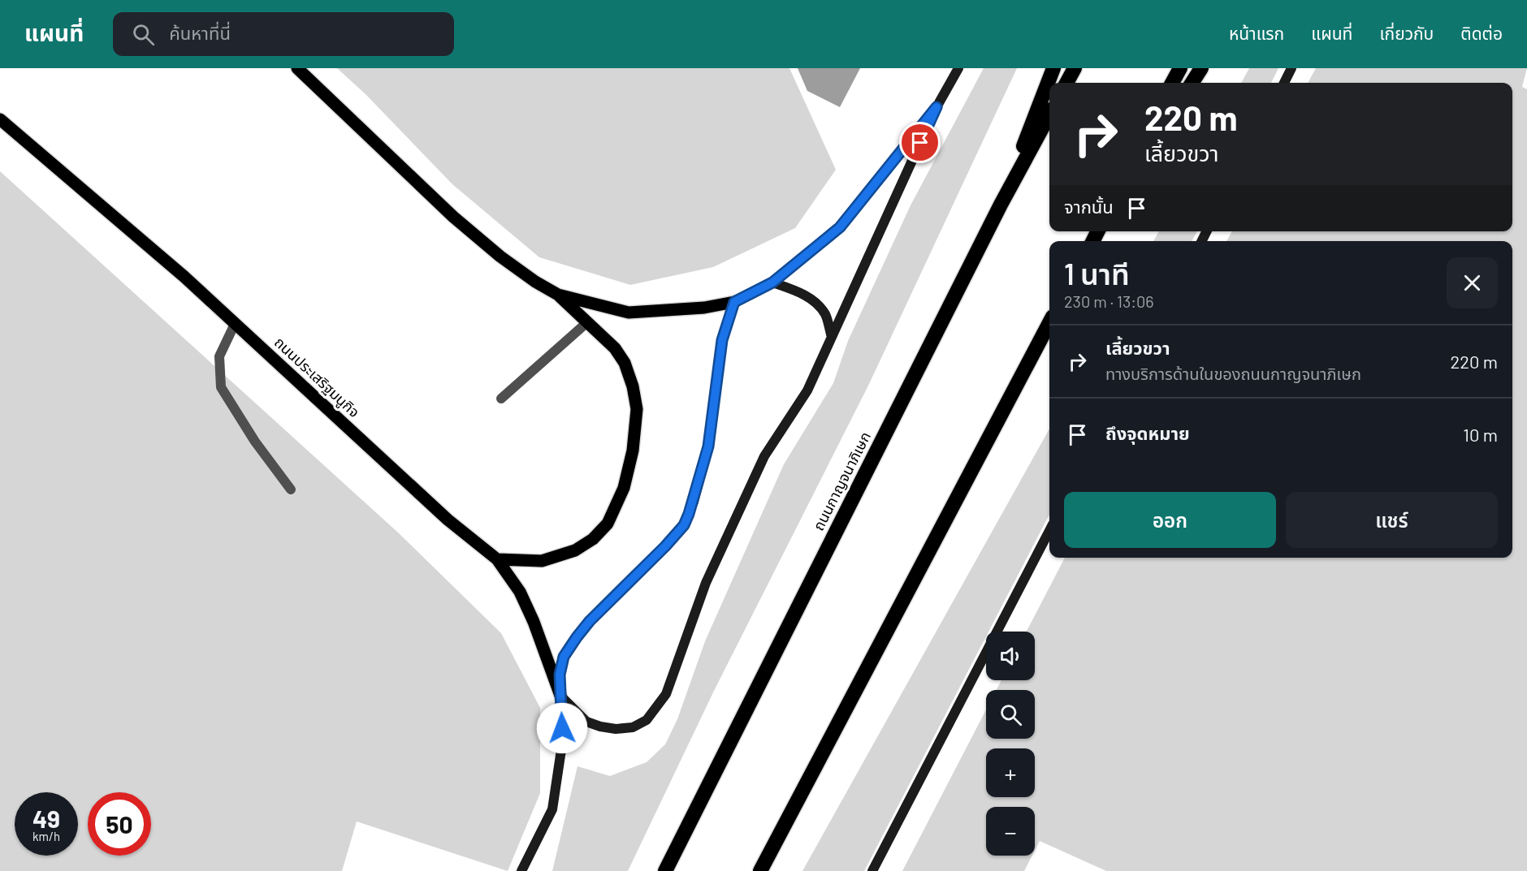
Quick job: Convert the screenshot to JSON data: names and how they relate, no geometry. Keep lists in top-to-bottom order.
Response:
{
  "streets": {
    "highway": ["ถนนกาญจนาภิเษก"],
    "main road": ["ถนนประเสริฐมนูกิจ"]
  },
  "page": {
    "header": "แผนที่",
    "search": "ค้นหาที่นี่",
    "nav": [
      "หน้าแรก",
      "แผนที่",
      "เกี่ยวกับ",
      "ติดต่อ"
    ],
    "turn": ["220 m", "เลี้ยวขวา"],
    "then": "จากนั้น",
    "heading": ["1 นาที", "230 m · 13:06"],
    "list": [
      {
        "name": "เลี้ยวขวา",
        "note": "ทางบริการด้านในของถนนกาญจนาภิเษก",
        "value": "220 m"
      },
      {
        "name": "ถึงจุดหมาย",
        "value": "10 m"
      }
    ],
    "buttons": ["ออก", "แชร์"],
    "map_buttons": ["+", "−"],
    "speed": "49 km/h",
    "limit": "50"
  }
}
